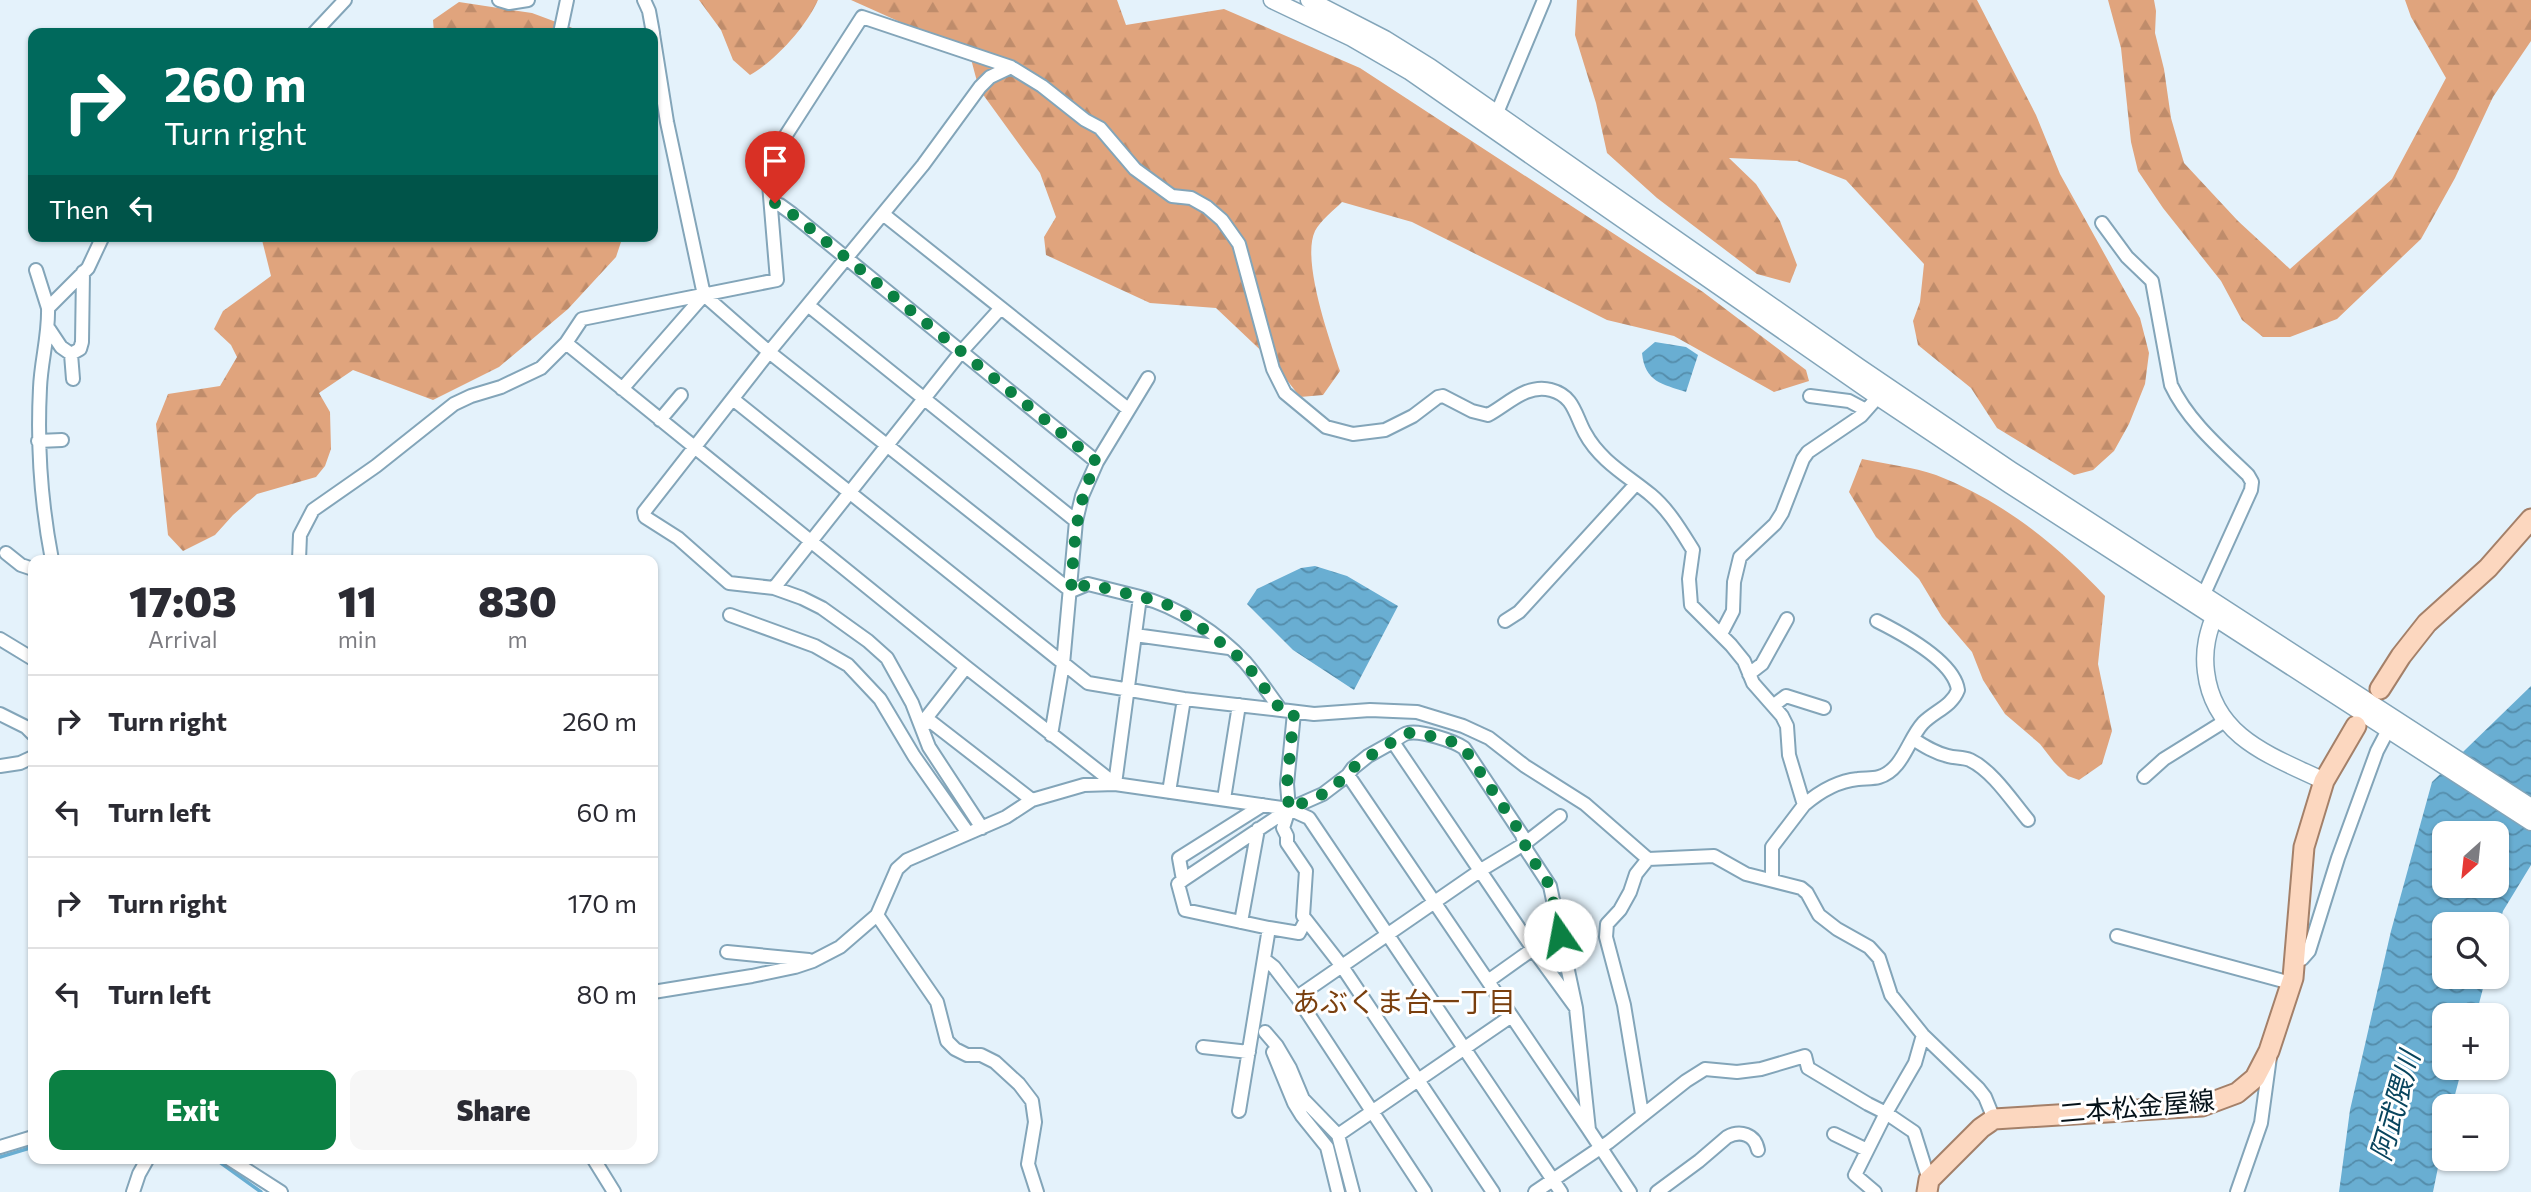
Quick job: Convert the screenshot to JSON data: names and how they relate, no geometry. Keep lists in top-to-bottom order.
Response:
{
  "streets": {
    "main road": ["二本松金屋線"]
  },
  "districts": ["あぶくま台一丁目"],
  "water": ["阿武隈川"],
  "north": "bottom left",
  "page": {
    "turn": ["260 m", "Turn right"],
    "then": "Then",
    "eta": [
      "17:03",
      "Arrival",
      "11",
      "min",
      "830",
      "m"
    ],
    "list": [
      {
        "name": "Turn right",
        "value": "260 m"
      },
      {
        "name": "Turn left",
        "value": "60 m"
      },
      {
        "name": "Turn right",
        "value": "170 m"
      },
      {
        "name": "Turn left",
        "value": "80 m"
      }
    ],
    "map_buttons": ["+", "−"],
    "buttons": ["Exit", "Share"]
  }
}
